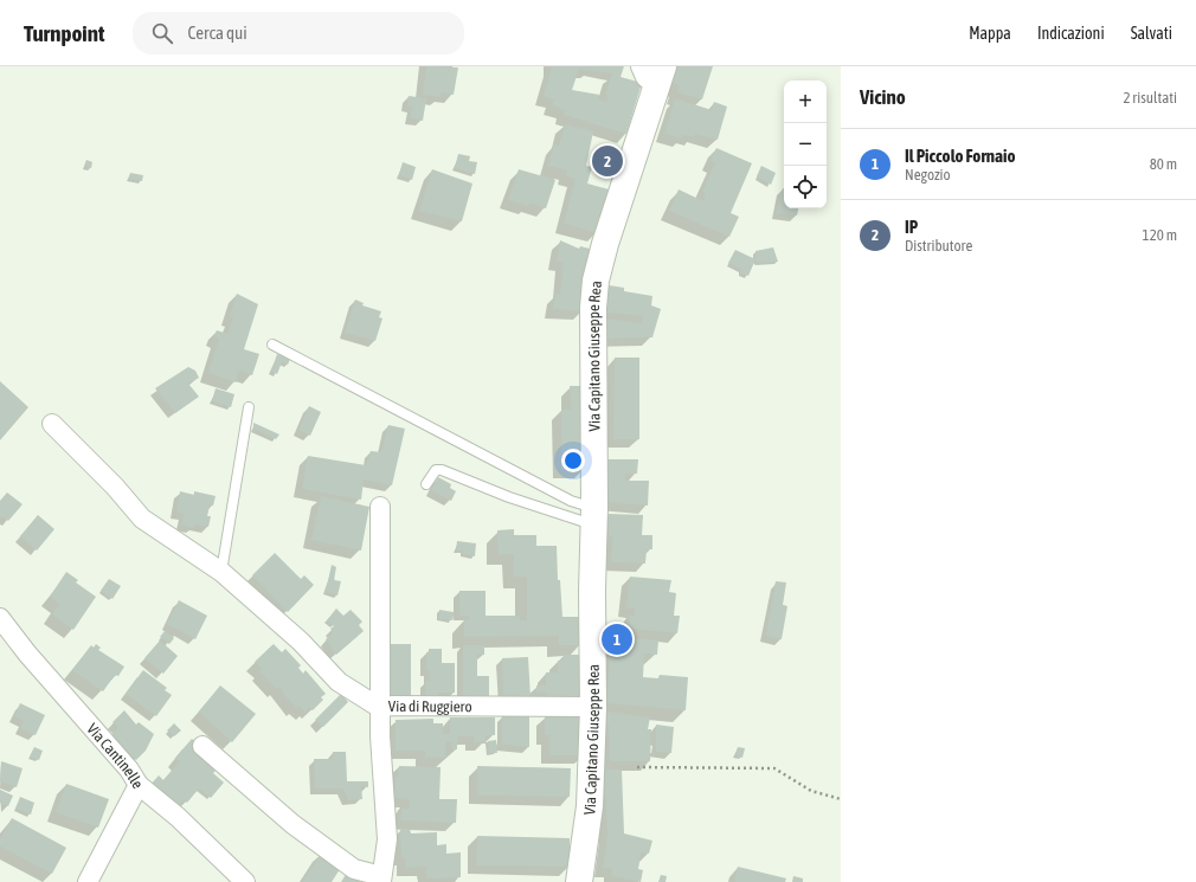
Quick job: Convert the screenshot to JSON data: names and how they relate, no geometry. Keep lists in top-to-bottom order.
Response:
{
  "streets": {
    "street": ["Via Capitano Giuseppe Rea", "Via di Ruggiero", "Via Cantinelle"]
  },
  "crossings": [
    ["Via Capitano Giuseppe Rea", "Via di Ruggiero"]
  ],
  "page": {
    "header": "Turnpoint",
    "search": "Cerca qui",
    "nav": ["Mappa", "Indicazioni", "Salvati"],
    "heading": ["Vicino", "2 risultati"],
    "map_buttons": ["+", "−"],
    "list": [
      {
        "mark": "1",
        "name": "Il Piccolo Fornaio",
        "note": "Negozio",
        "value": "80 m"
      },
      {
        "mark": "2",
        "name": "IP",
        "note": "Distributore",
        "value": "120 m"
      }
    ],
    "pins": ["2", "1"]
  }
}
